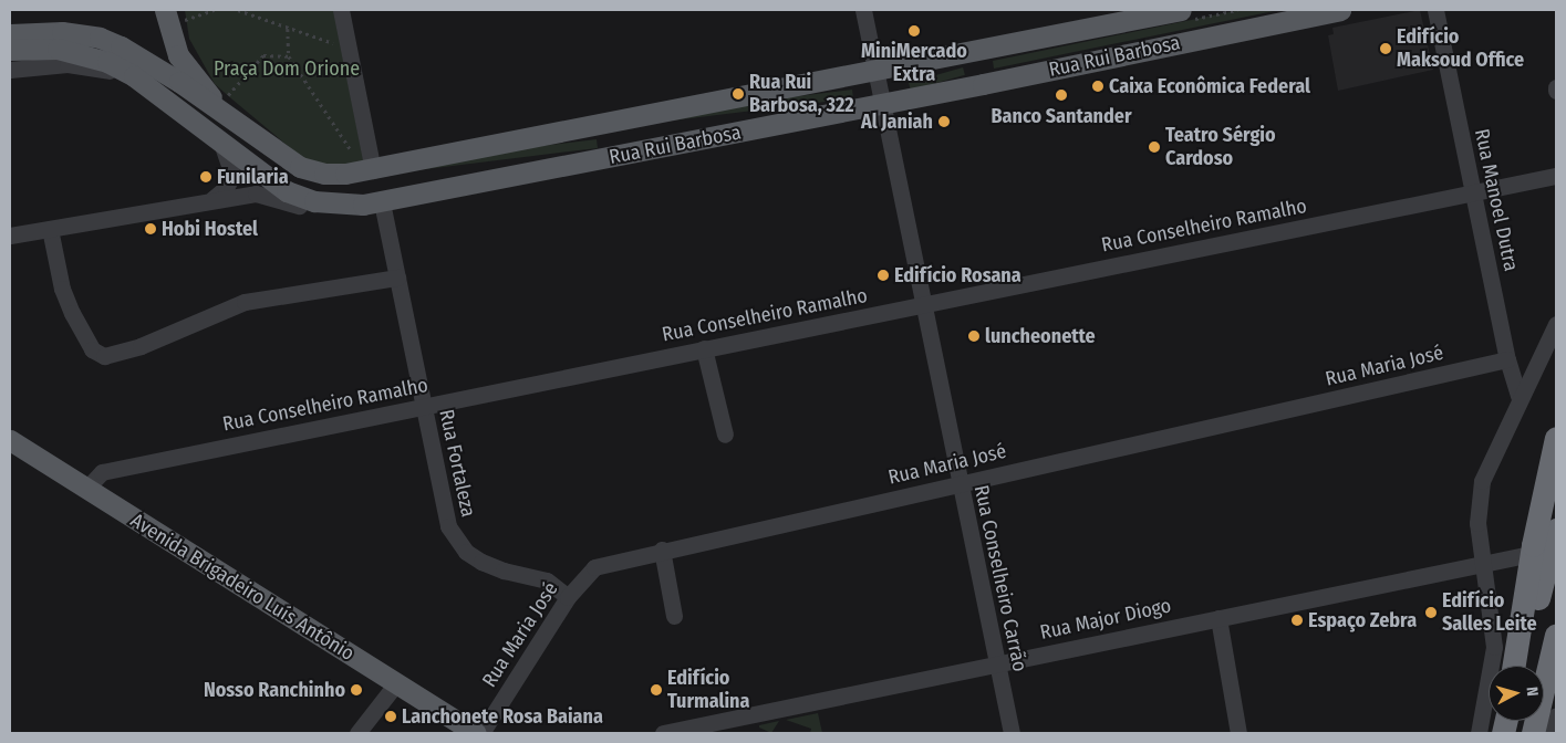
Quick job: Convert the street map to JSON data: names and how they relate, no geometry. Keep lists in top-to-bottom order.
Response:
{
  "streets": {
    "main road": ["Rua Rui Barbosa", "Avenida Brigadeiro Luís Antônio"],
    "street": [
      "Rua Manoel Dutra",
      "Rua Conselheiro Ramalho",
      "Rua Maria José",
      "Rua Fortaleza",
      "Rua Conselheiro Carrão",
      "Rua Major Diogo"
    ]
  },
  "crossings": [
    ["Rua Rui Barbosa", "Rua Fortaleza"],
    ["Rua Rui Barbosa", "Rua Conselheiro Carrão"],
    ["Rua Manoel Dutra", "Rua Conselheiro Ramalho"],
    ["Rua Manoel Dutra", "Rua Maria José"],
    ["Rua Conselheiro Ramalho", "Rua Fortaleza"],
    ["Rua Conselheiro Ramalho", "Rua Conselheiro Carrão"],
    ["Rua Conselheiro Ramalho", "Avenida Brigadeiro Luís Antônio"],
    ["Rua Maria José", "Rua Fortaleza"],
    ["Rua Maria José", "Rua Conselheiro Carrão"],
    ["Rua Conselheiro Carrão", "Rua Major Diogo"]
  ],
  "parks": ["Praça Dom Orione"],
  "places": [
    "MiniMercado Extra",
    "Edifício Maksoud Office",
    "Caixa Econômica Federal",
    "Rua Rui Barbosa, 322",
    "Banco Santander",
    "Al Janiah",
    "Teatro Sérgio Cardoso",
    "Funilaria",
    "Hobi Hostel",
    "Edifício Rosana",
    "luncheonette",
    "Edifício Salles Leite",
    "Espaço Zebra",
    "Nosso Ranchinho",
    "Edifício Turmalina",
    "Lanchonete Rosa Baiana"
  ],
  "north": "right"
}
